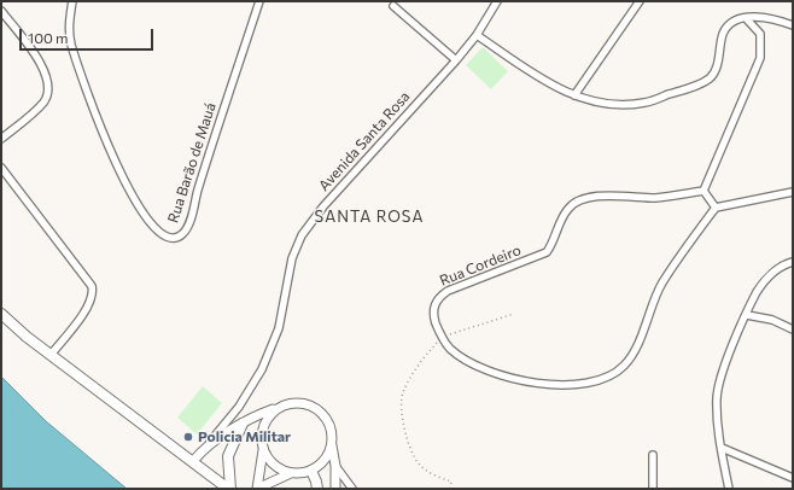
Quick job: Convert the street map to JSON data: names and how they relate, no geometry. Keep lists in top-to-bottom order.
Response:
{
  "streets": {
    "street": ["Avenida Santa Rosa", "Rua Barão de Mauá", "Rua Cordeiro"]
  },
  "districts": ["SANTA ROSA"],
  "places": ["Policia Militar"],
  "scale_bar": "100 m"
}
